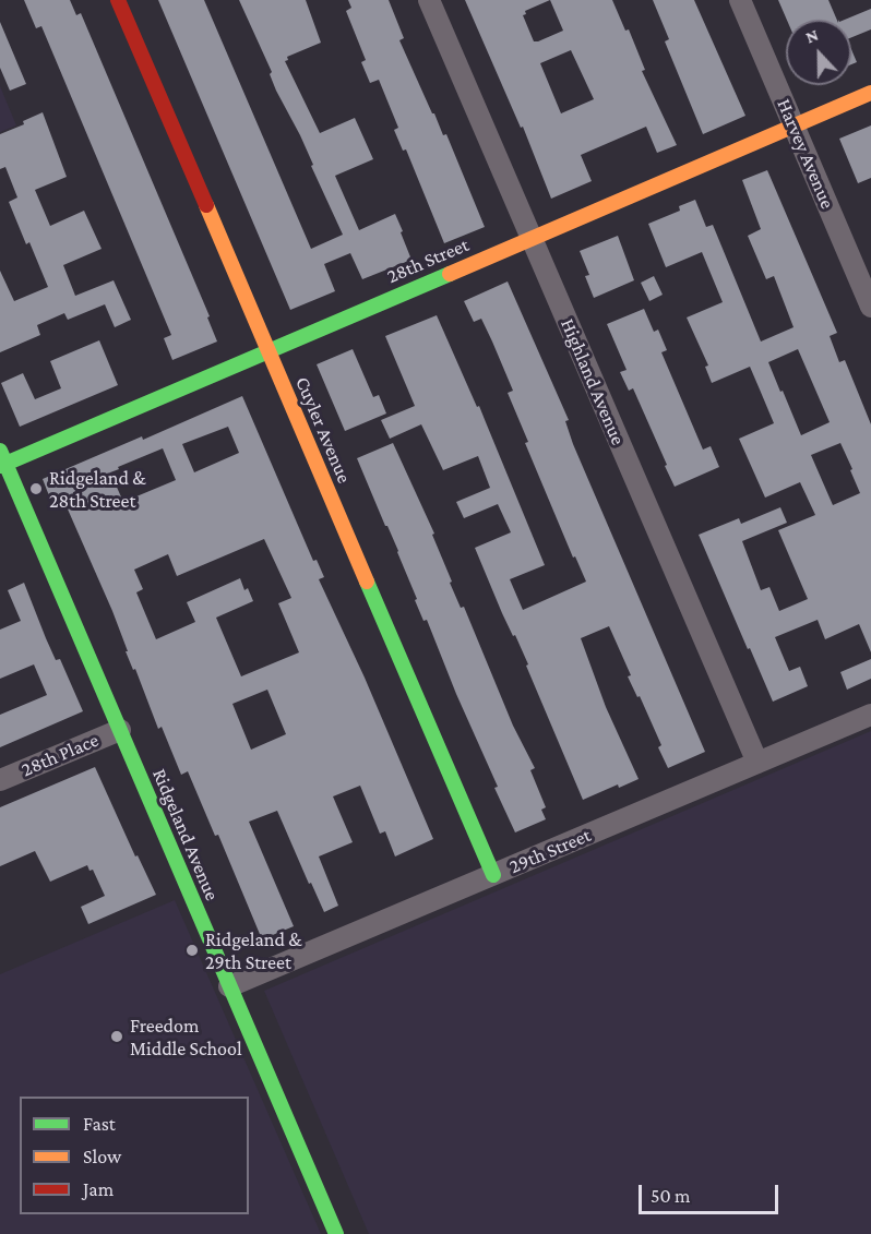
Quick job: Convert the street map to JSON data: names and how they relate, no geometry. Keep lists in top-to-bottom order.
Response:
{
  "streets": {
    "street": [
      "Harvey Avenue",
      "28th Street",
      "Highland Avenue",
      "Cuyler Avenue",
      "28th Place",
      "Ridgeland Avenue",
      "29th Street"
    ]
  },
  "crossings": [
    ["Harvey Avenue", "28th Street"],
    ["28th Street", "Highland Avenue"],
    ["28th Street", "Cuyler Avenue"],
    ["28th Street", "Ridgeland Avenue"],
    ["Highland Avenue", "29th Street"],
    ["Cuyler Avenue", "29th Street"],
    ["28th Place", "Ridgeland Avenue"],
    ["Ridgeland Avenue", "29th Street"]
  ],
  "places": ["Ridgeland & 28th Street", "Ridgeland & 29th Street", "Freedom Middle School"],
  "legend": ["Fast", "Slow", "Jam"],
  "scale_bar": "50 m",
  "north": "top"
}
